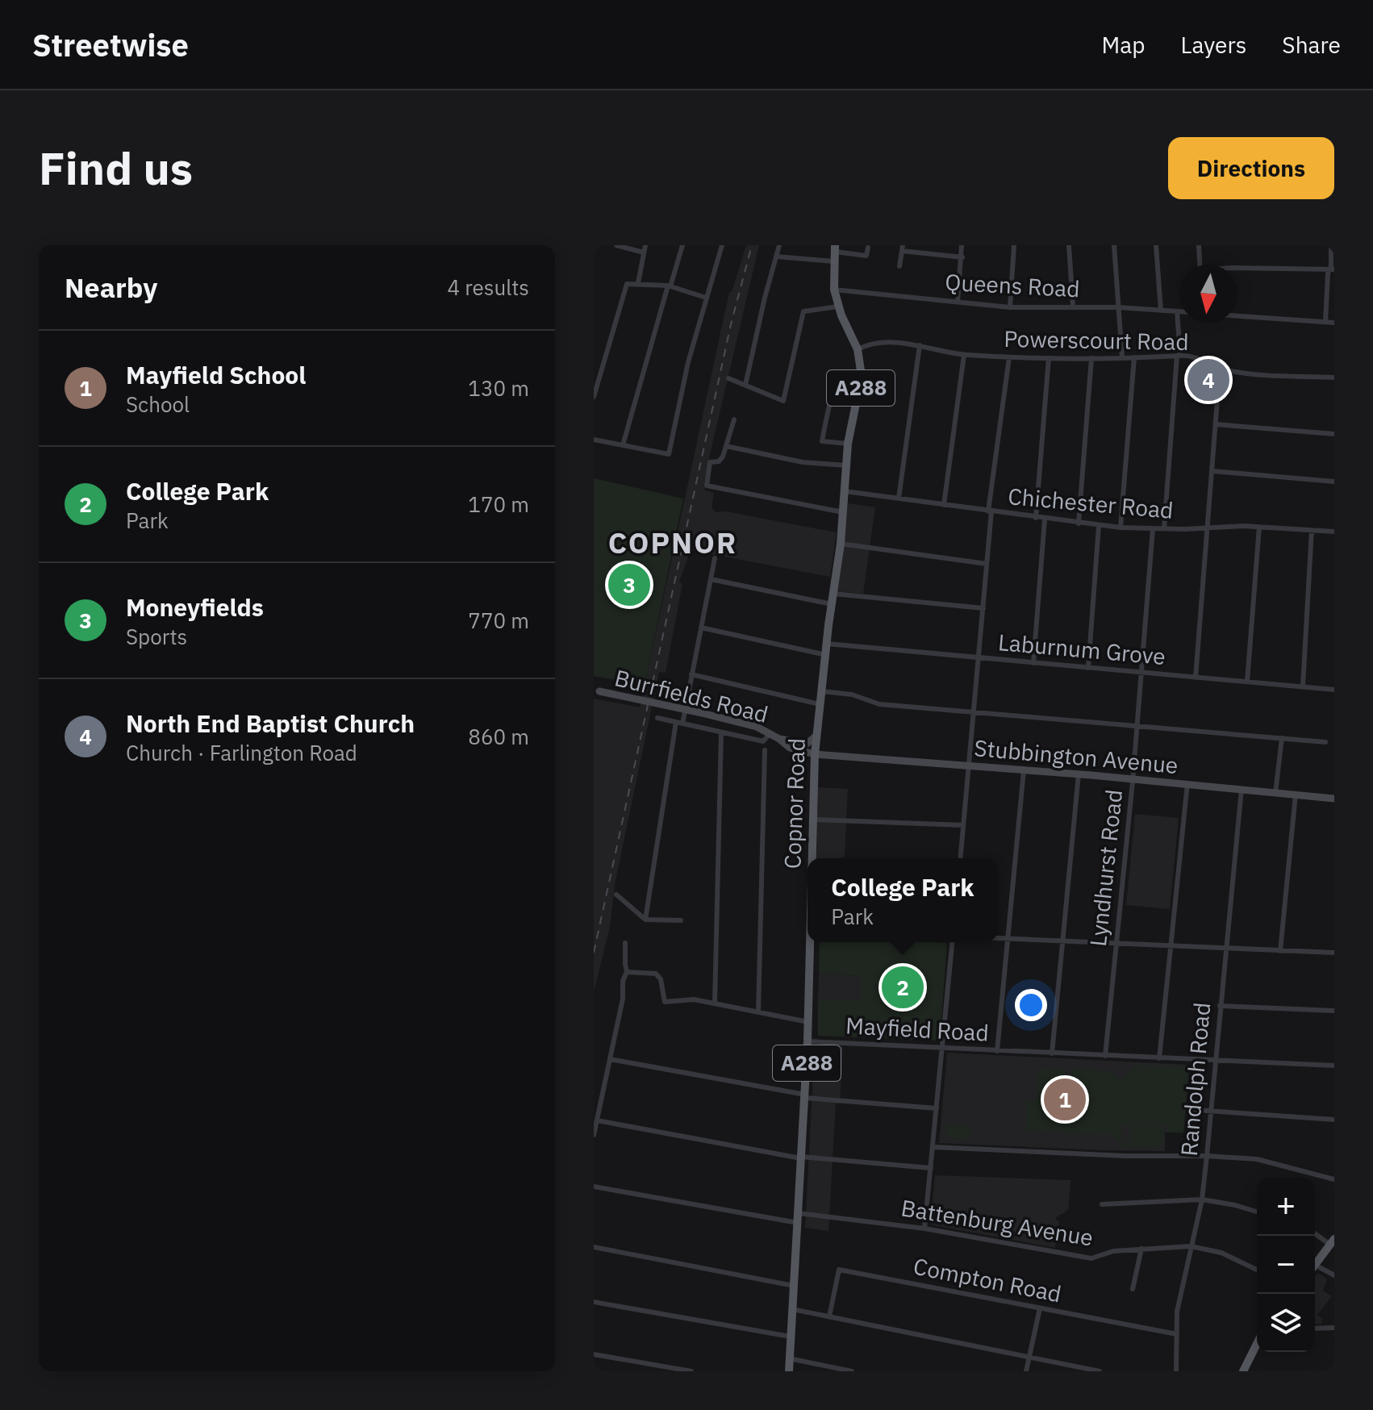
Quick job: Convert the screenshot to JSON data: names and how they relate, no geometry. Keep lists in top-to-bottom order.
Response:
{
  "streets": {
    "main road": ["A288", "Copnor Road"],
    "street": [
      "Queens Road",
      "Powerscourt Road",
      "Chichester Road",
      "Laburnum Grove",
      "Burrfields Road",
      "Stubbington Avenue",
      "Lyndhurst Road",
      "Mayfield Road",
      "Randolph Road",
      "Battenburg Avenue",
      "Compton Road"
    ]
  },
  "crossings": [
    ["Queens Road", "Copnor Road"],
    ["Powerscourt Road", "Copnor Road"],
    ["Chichester Road", "Copnor Road"],
    ["Chichester Road", "Lyndhurst Road"],
    ["Laburnum Grove", "Copnor Road"],
    ["Laburnum Grove", "Lyndhurst Road"],
    ["Burrfields Road", "Stubbington Avenue"],
    ["Burrfields Road", "Copnor Road"],
    ["Stubbington Avenue", "Copnor Road"],
    ["Stubbington Avenue", "Lyndhurst Road"],
    ["Stubbington Avenue", "Randolph Road"],
    ["Copnor Road", "Mayfield Road"],
    ["Copnor Road", "Battenburg Avenue"],
    ["Lyndhurst Road", "Mayfield Road"],
    ["Mayfield Road", "Randolph Road"],
    ["Randolph Road", "Battenburg Avenue"],
    ["Randolph Road", "Compton Road"]
  ],
  "districts": ["COPNOR"],
  "north": "bottom",
  "page": {
    "header": "Streetwise",
    "nav": ["Map", "Layers", "Share"],
    "buttons": "Directions",
    "title": "Find us",
    "heading": ["Nearby", "4 results"],
    "list": [
      {
        "mark": "1",
        "name": "Mayfield School",
        "note": "School",
        "value": "130 m"
      },
      {
        "mark": "2",
        "name": "College Park",
        "note": "Park",
        "value": "170 m"
      },
      {
        "mark": "3",
        "name": "Moneyfields",
        "note": "Sports",
        "value": "770 m"
      },
      {
        "mark": "4",
        "name": "North End Baptist Church",
        "note": "Church · Farlington Road",
        "value": "860 m"
      }
    ],
    "pins": [
      "4",
      "3",
      "2",
      "1"
    ],
    "popup": ["College Park", "Park"],
    "map_buttons": ["+", "−"]
  }
}
